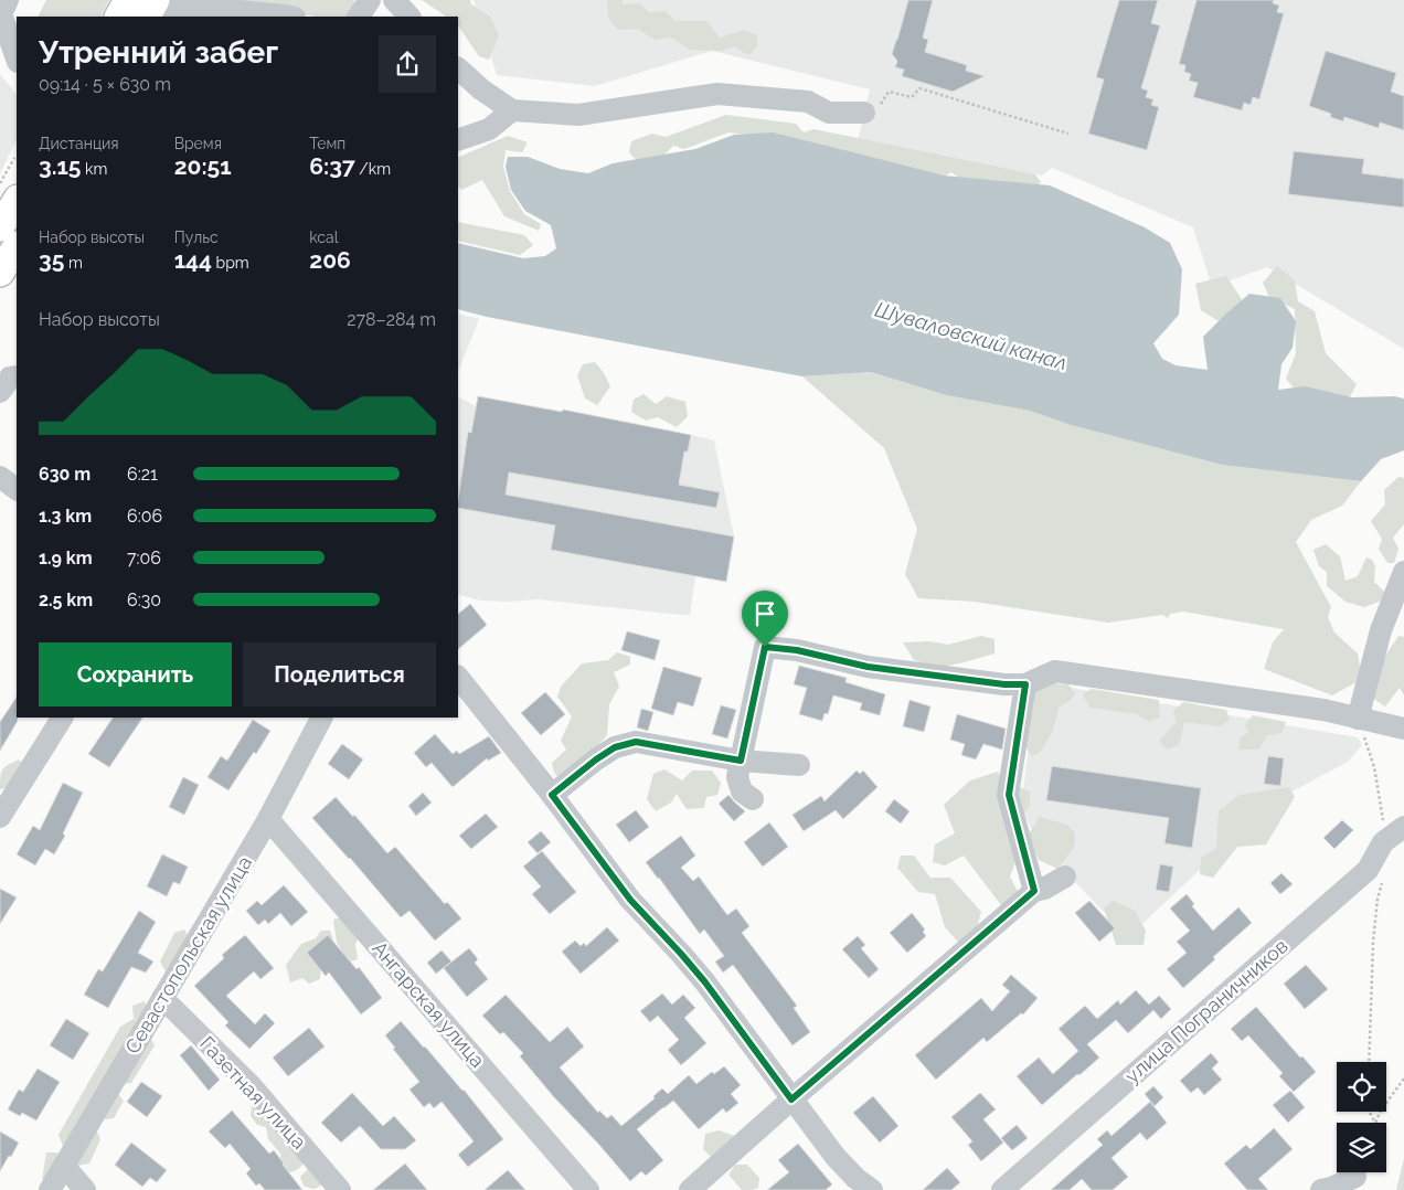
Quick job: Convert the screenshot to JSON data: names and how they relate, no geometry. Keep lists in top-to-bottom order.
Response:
{
  "streets": {
    "street": [
      "Севастопольская улица",
      "Ангарская улица",
      "улица Пограничников",
      "Газетная улица"
    ]
  },
  "crossings": [
    ["Севастопольская улица", "Ангарская улица"],
    ["Севастопольская улица", "Газетная улица"]
  ],
  "water": ["Шуваловский канал"],
  "page": {
    "heading": ["Утренний забег", "09:14 · 5 × 630 m"],
    "stats": [
      ["Дистанция", "3.15 km"],
      ["Время", "20:51"],
      ["Темп", "6:37 /km"],
      ["Набор высоты", "35 m"],
      ["Пульс", "144 bpm"],
      ["kcal", "206"]
    ],
    "chart": ["Набор высоты", "278–284 m"],
    "list": [
      {
        "name": "630 m",
        "note": "6:21"
      },
      {
        "name": "1.3 km",
        "note": "6:06"
      },
      {
        "name": "1.9 km",
        "note": "7:06"
      },
      {
        "name": "2.5 km",
        "note": "6:30"
      }
    ],
    "buttons": ["Сохранить", "Поделиться"]
  }
}
